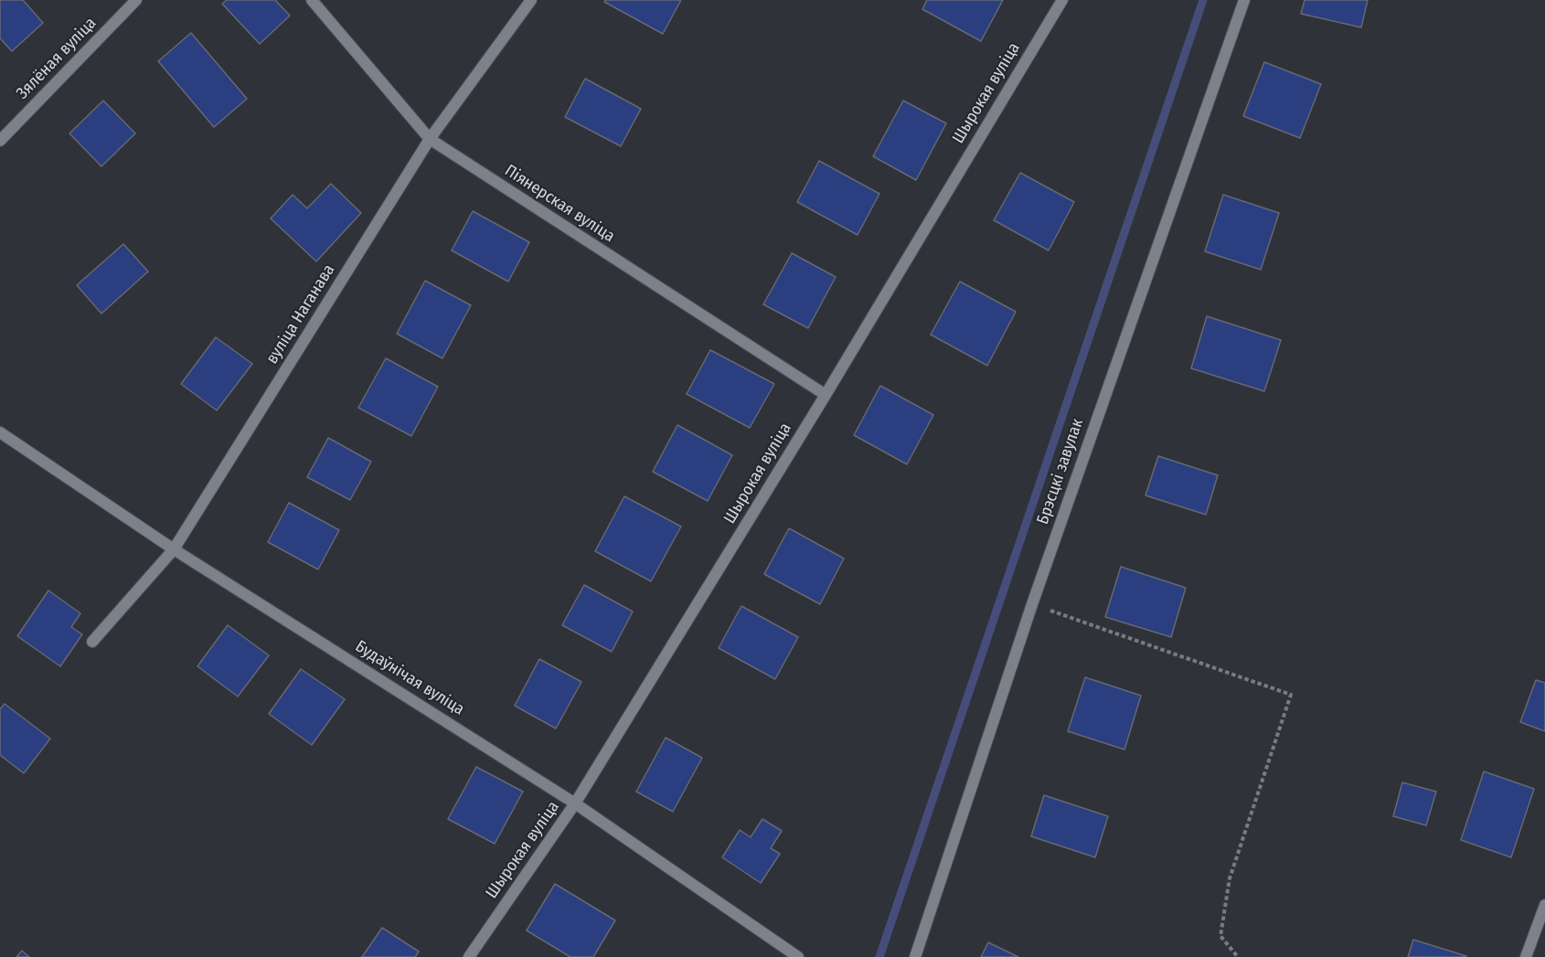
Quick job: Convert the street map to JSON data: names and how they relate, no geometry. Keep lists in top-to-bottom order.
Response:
{
  "streets": {
    "street": [
      "Зялёная вуліца",
      "Шырокая вуліца",
      "Піянерская вуліца",
      "вуліца Наганава",
      "Брэсцкі завулак",
      "Будаўнічая вуліца"
    ]
  },
  "crossings": [
    ["Шырокая вуліца", "Піянерская вуліца"],
    ["Шырокая вуліца", "Будаўнічая вуліца"],
    ["Піянерская вуліца", "вуліца Наганава"],
    ["вуліца Наганава", "Будаўнічая вуліца"]
  ]
}
